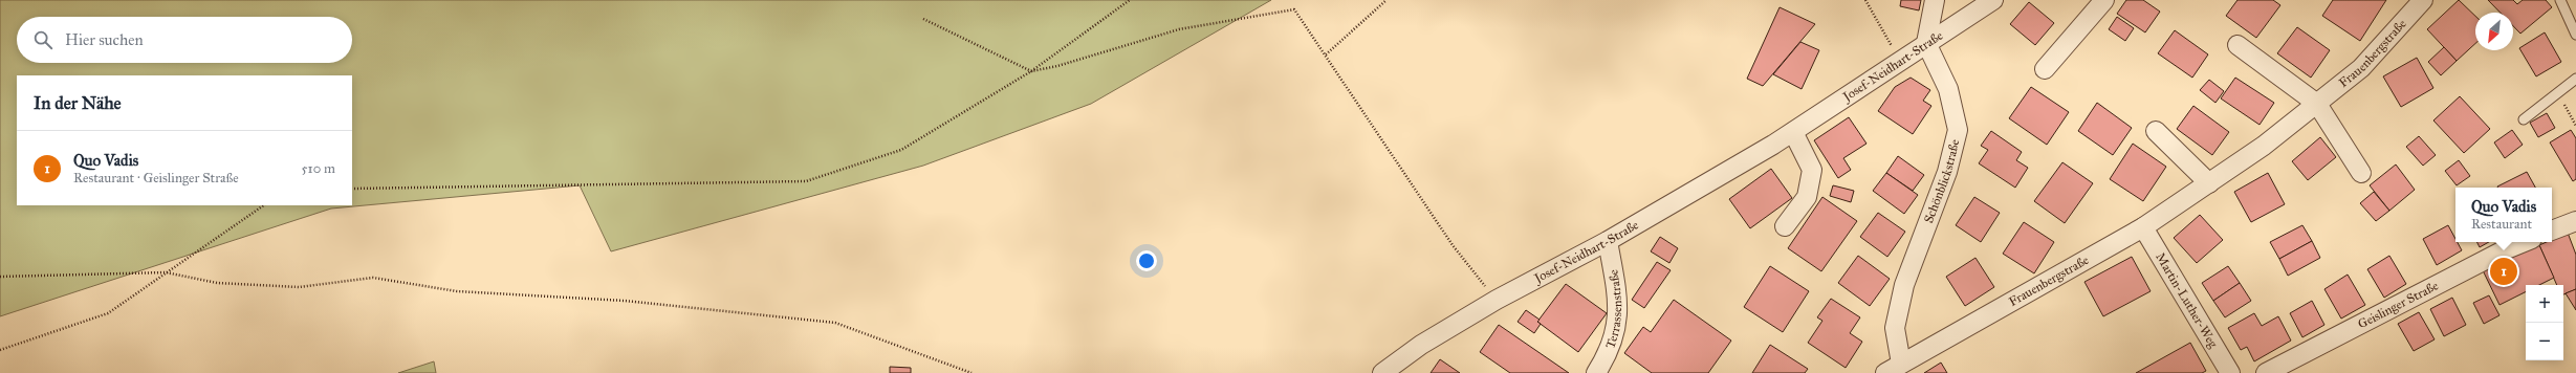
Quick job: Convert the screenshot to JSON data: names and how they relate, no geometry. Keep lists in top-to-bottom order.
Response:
{
  "streets": {
    "street": [
      "Frauenbergstraße",
      "Josef-Neidhart-Straße",
      "Schönblickstraße",
      "Martin-Luther-Weg",
      "Geislinger Straße",
      "Terrassenstraße"
    ]
  },
  "crossings": [
    ["Frauenbergstraße", "Schönblickstraße"],
    ["Frauenbergstraße", "Martin-Luther-Weg"],
    ["Josef-Neidhart-Straße", "Schönblickstraße"],
    ["Josef-Neidhart-Straße", "Terrassenstraße"]
  ],
  "north": "bottom left",
  "page": {
    "search": "Hier suchen",
    "heading": "In der Nähe",
    "list": [
      {
        "mark": "1",
        "name": "Quo Vadis",
        "note": "Restaurant · Geislinger Straße",
        "value": "510 m"
      }
    ],
    "popup": ["Quo Vadis", "Restaurant"],
    "pins": "1",
    "map_buttons": ["+", "−"]
  }
}
